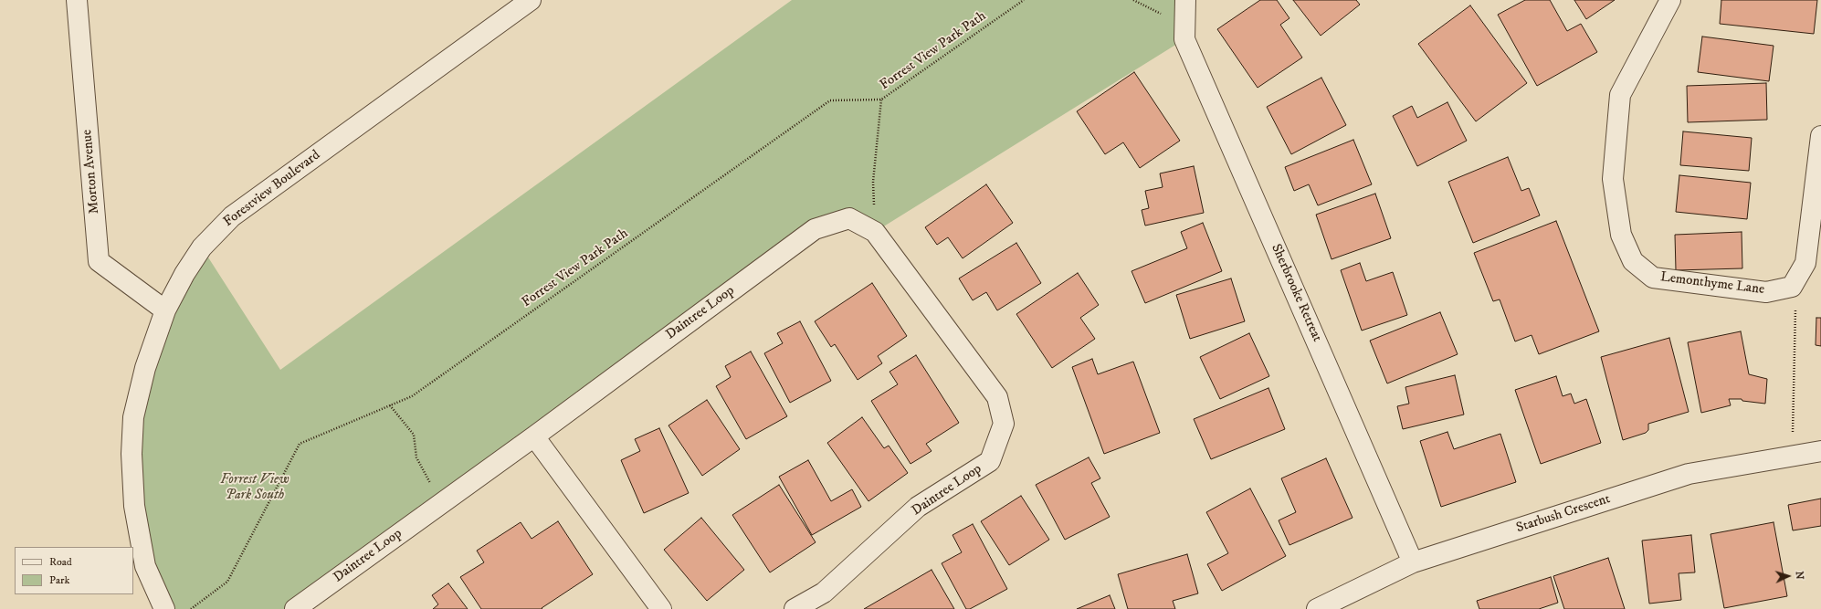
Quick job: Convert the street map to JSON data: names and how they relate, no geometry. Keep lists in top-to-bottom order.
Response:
{
  "streets": {
    "street": [
      "Morton Avenue",
      "Forestview Boulevard",
      "Lemonthyme Lane",
      "Sherbrooke Retreat",
      "Daintree Loop",
      "Starbush Crescent"
    ],
    "path": ["Forrest View Park Path"]
  },
  "crossings": [
    ["Morton Avenue", "Forestview Boulevard"],
    ["Sherbrooke Retreat", "Starbush Crescent"]
  ],
  "parks": ["Forrest View Park South"],
  "legend": ["Road", "Park"],
  "north": "right"
}
